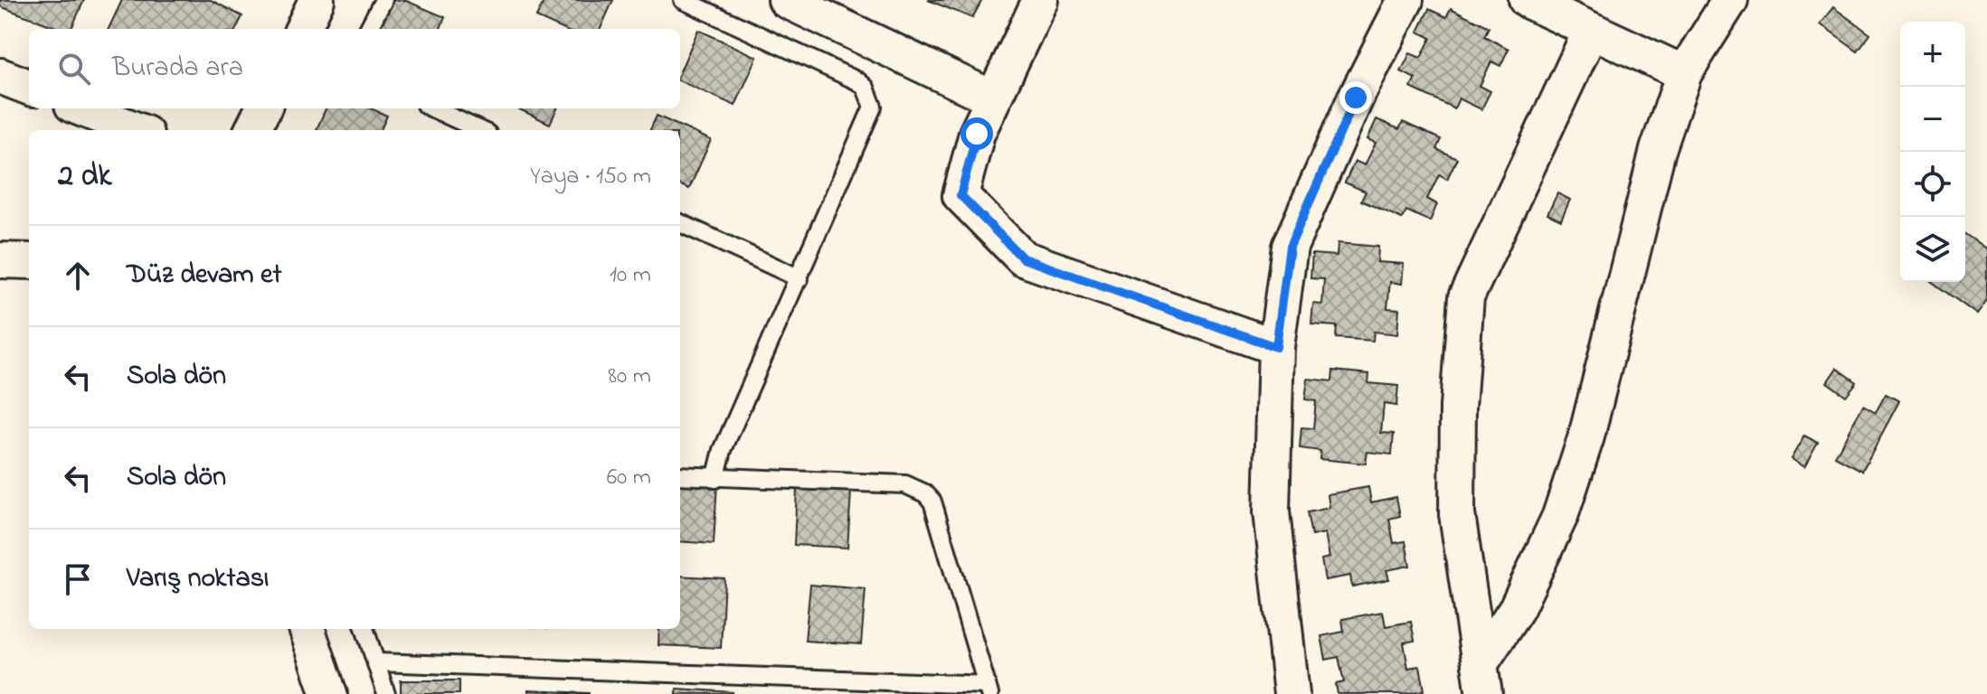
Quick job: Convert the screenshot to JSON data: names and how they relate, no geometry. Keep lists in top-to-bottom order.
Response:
{
  "page": {
    "map_buttons": ["+", "−"],
    "search": "Burada ara",
    "heading": ["2 dk", "Yaya · 150 m"],
    "list": [
      ["Düz devam et", "10 m"],
      ["Sola dön", "80 m"],
      ["Sola dön", "60 m"],
      "Varış noktası"
    ]
  }
}
